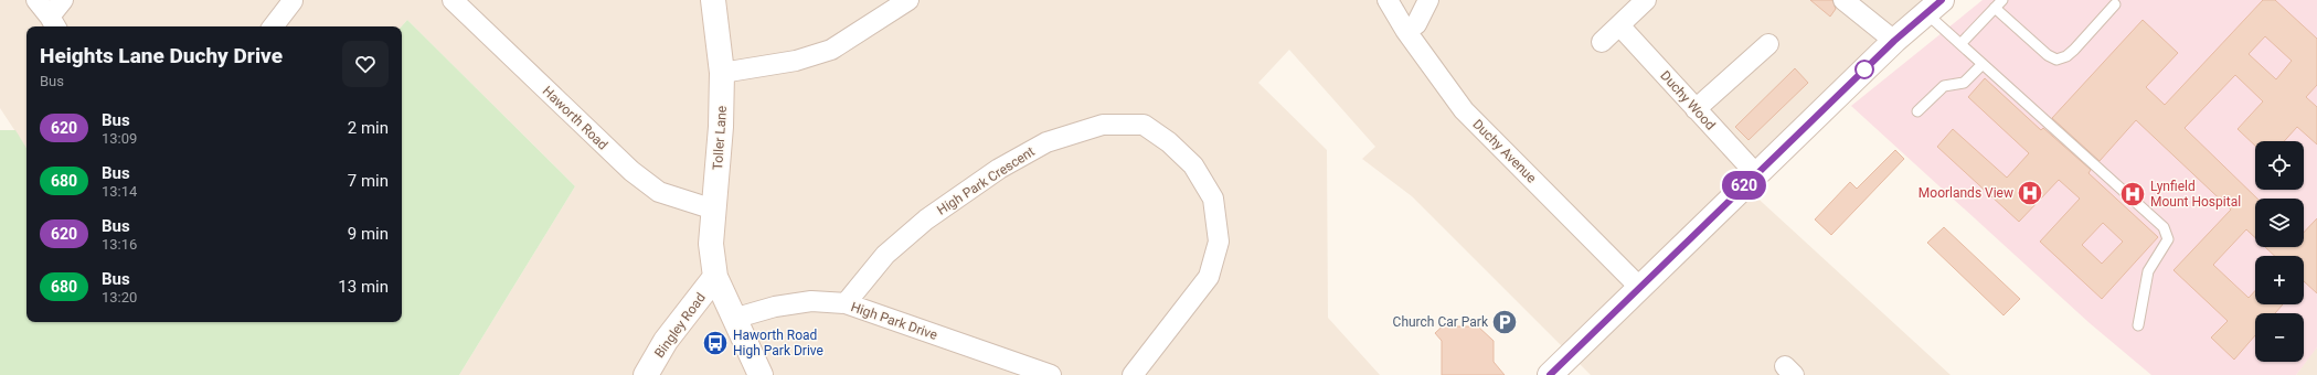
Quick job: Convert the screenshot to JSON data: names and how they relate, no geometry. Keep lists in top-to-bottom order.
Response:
{
  "streets": {
    "street": [
      "Duchy Wood",
      "Haworth Road",
      "Toller Lane",
      "Duchy Avenue",
      "High Park Crescent",
      "High Park Drive",
      "Bingley Road"
    ]
  },
  "crossings": [
    ["Haworth Road", "Toller Lane"],
    ["Toller Lane", "Bingley Road"],
    ["High Park Crescent", "High Park Drive"]
  ],
  "places": {
    "hospital": ["Moorlands View", "Lynfield Mount Hospital"],
    "parking": ["Church Car Park"],
    "bus stop": ["Haworth Road High Park Drive"]
  },
  "lines": ["bus line 620"],
  "page": {
    "on_map": "620",
    "heading": ["Heights Lane Duchy Drive", "Bus"],
    "list": [
      {
        "mark": "620",
        "name": "Bus",
        "note": "13:09",
        "value": "2 min"
      },
      {
        "mark": "680",
        "name": "Bus",
        "note": "13:14",
        "value": "7 min"
      },
      {
        "mark": "620",
        "name": "Bus",
        "note": "13:16",
        "value": "9 min"
      },
      {
        "mark": "680",
        "name": "Bus",
        "note": "13:20",
        "value": "13 min"
      }
    ],
    "map_buttons": ["+", "−"]
  }
}
